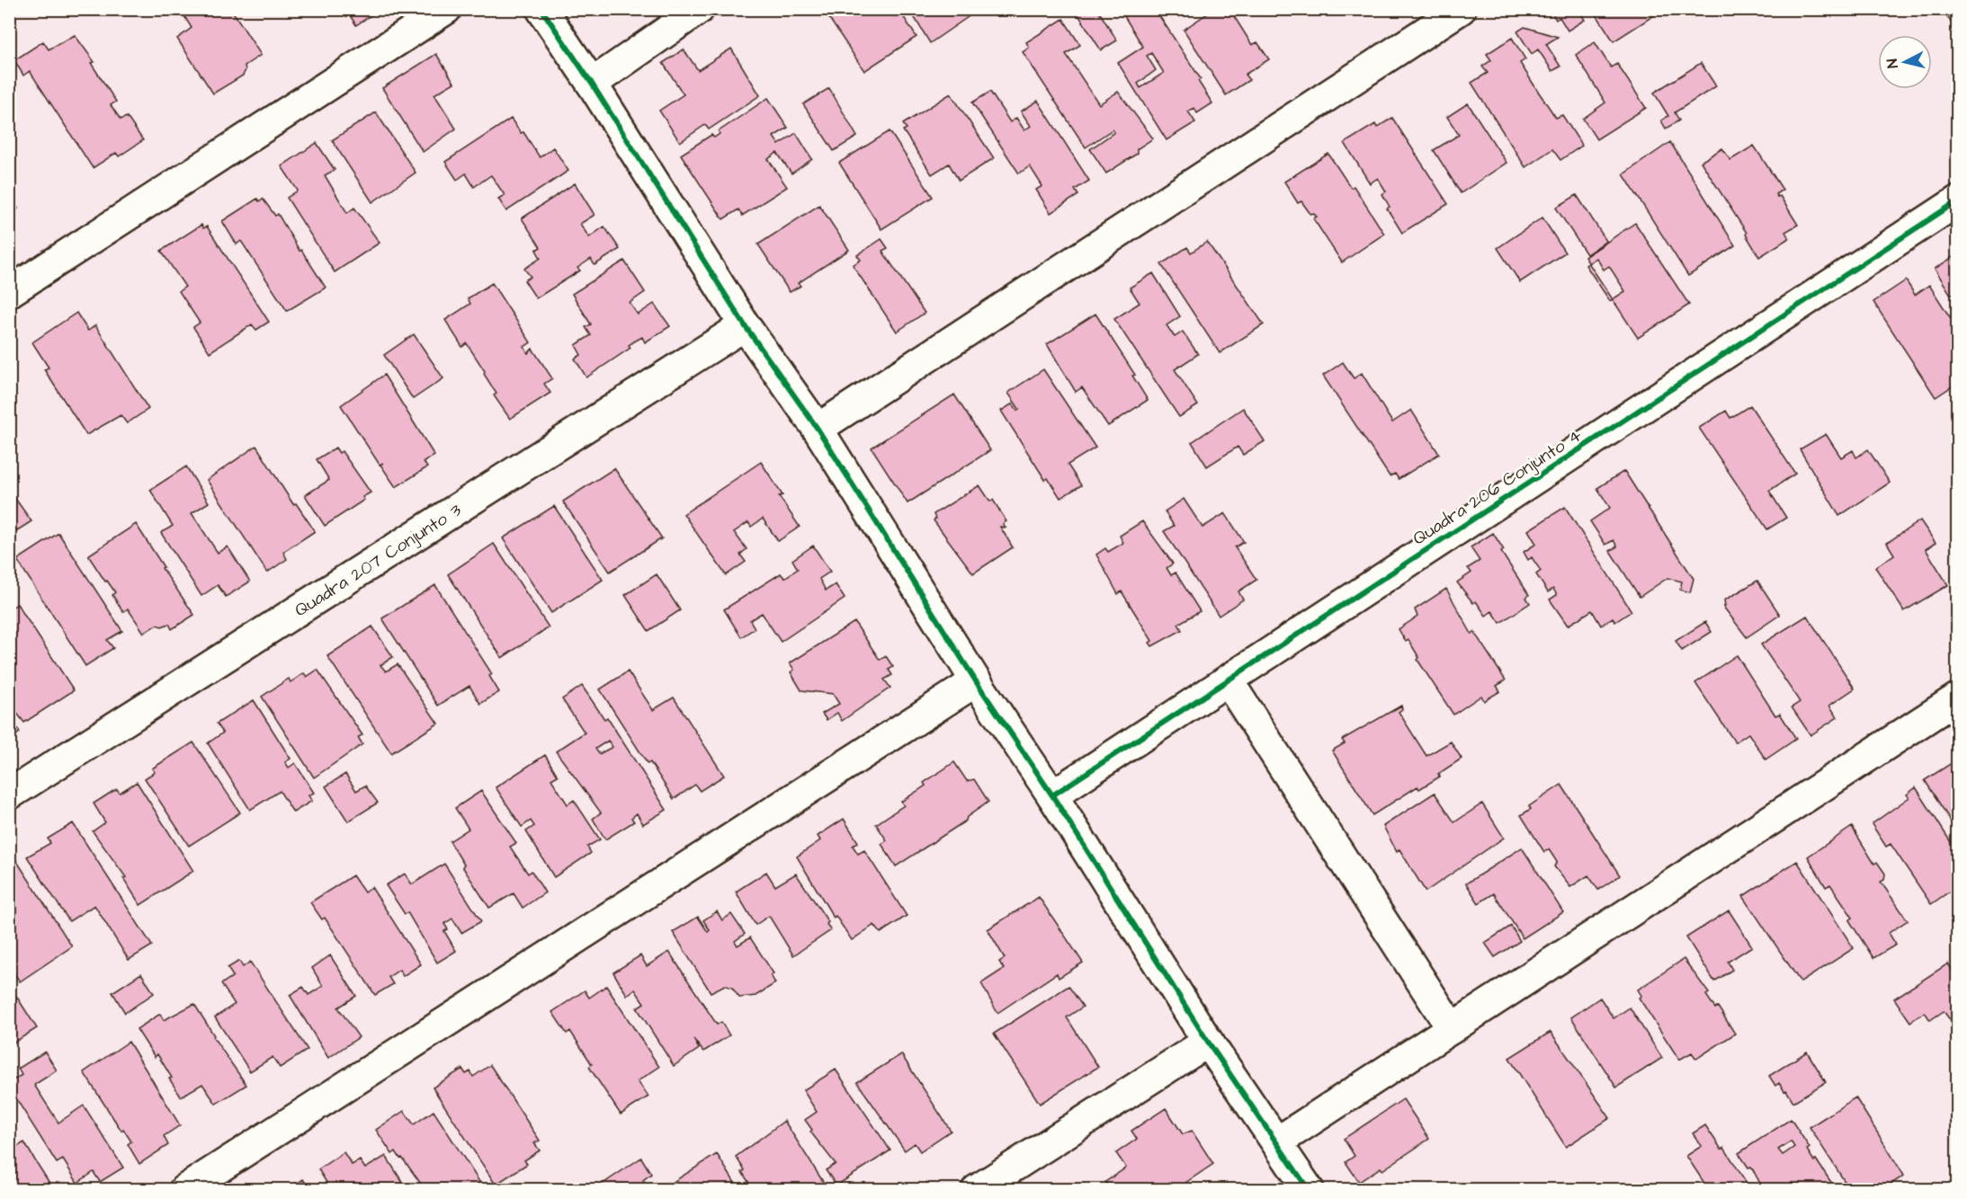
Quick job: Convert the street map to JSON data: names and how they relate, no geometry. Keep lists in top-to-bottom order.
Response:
{
  "streets": {
    "street": ["Quadra 206 Conjunto 4", "Quadra 207 Conjunto 3"]
  },
  "north": "left"
}
